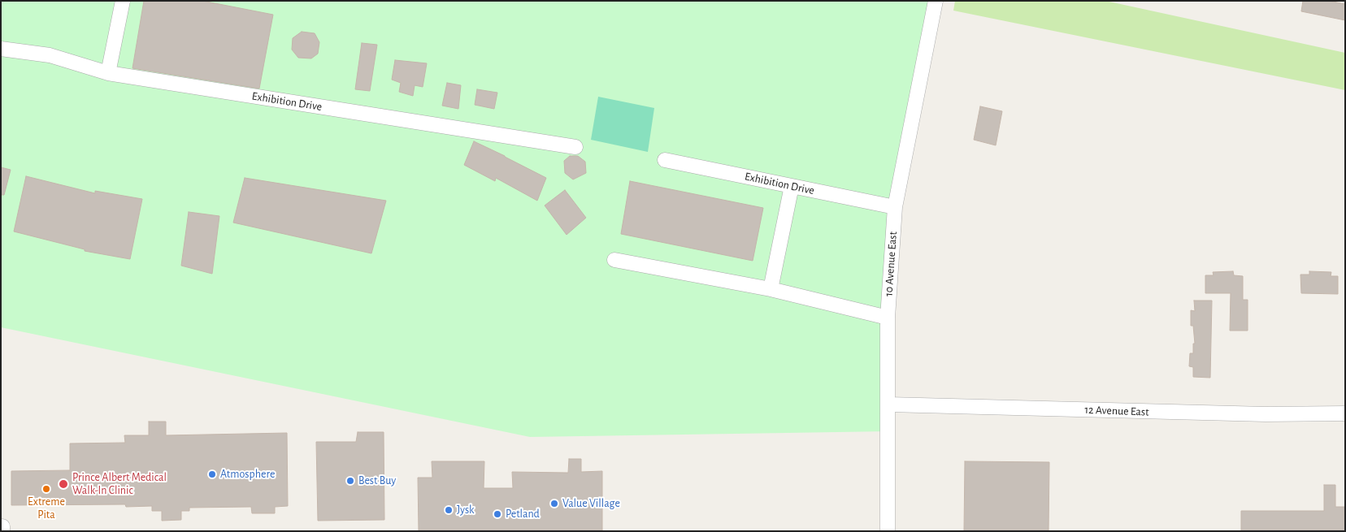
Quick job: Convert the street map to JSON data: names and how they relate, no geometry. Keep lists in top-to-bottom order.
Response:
{
  "streets": {
    "street": ["Exhibition Drive", "10 Avenue East", "12 Avenue East"]
  },
  "crossings": [
    ["Exhibition Drive", "10 Avenue East"],
    ["10 Avenue East", "12 Avenue East"]
  ],
  "places": [
    "Atmosphere",
    "Best Buy",
    "Prince Albert Medical Walk-In Clinic",
    "Extreme Pita",
    "Value Village",
    "Jysk",
    "Petland"
  ]
}
